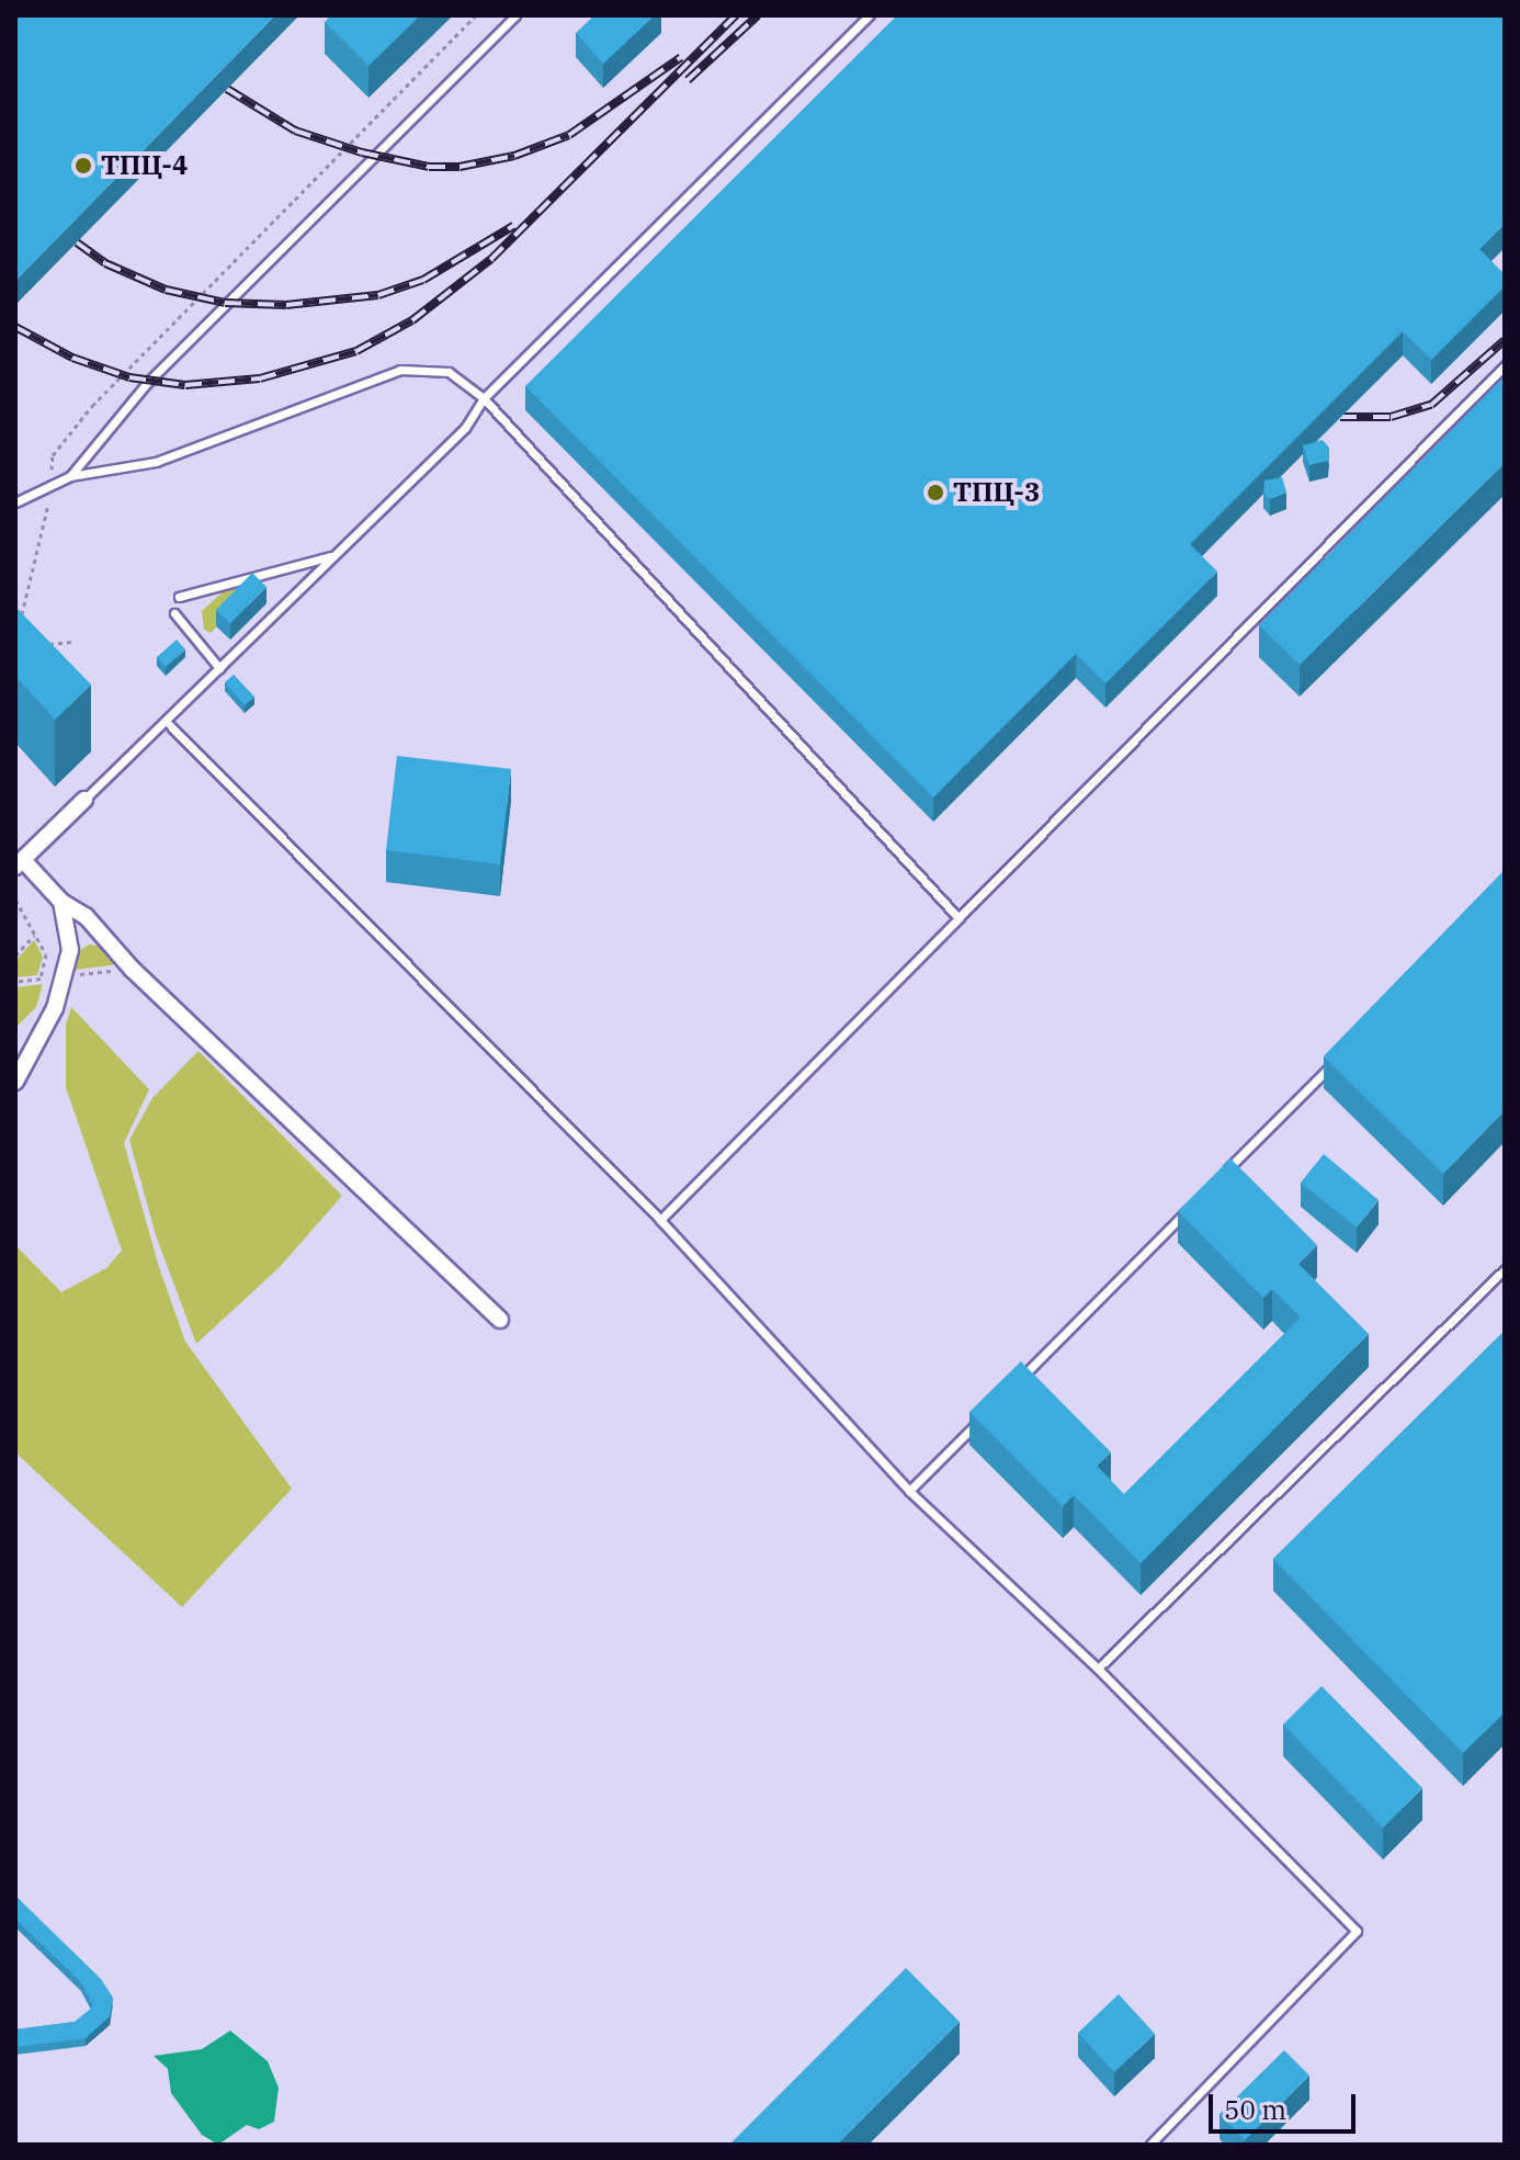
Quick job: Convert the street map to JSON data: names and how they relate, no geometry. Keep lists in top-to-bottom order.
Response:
{
  "places": ["ТПЦ-4", "ТПЦ-3"],
  "scale_bar": "50 m"
}
